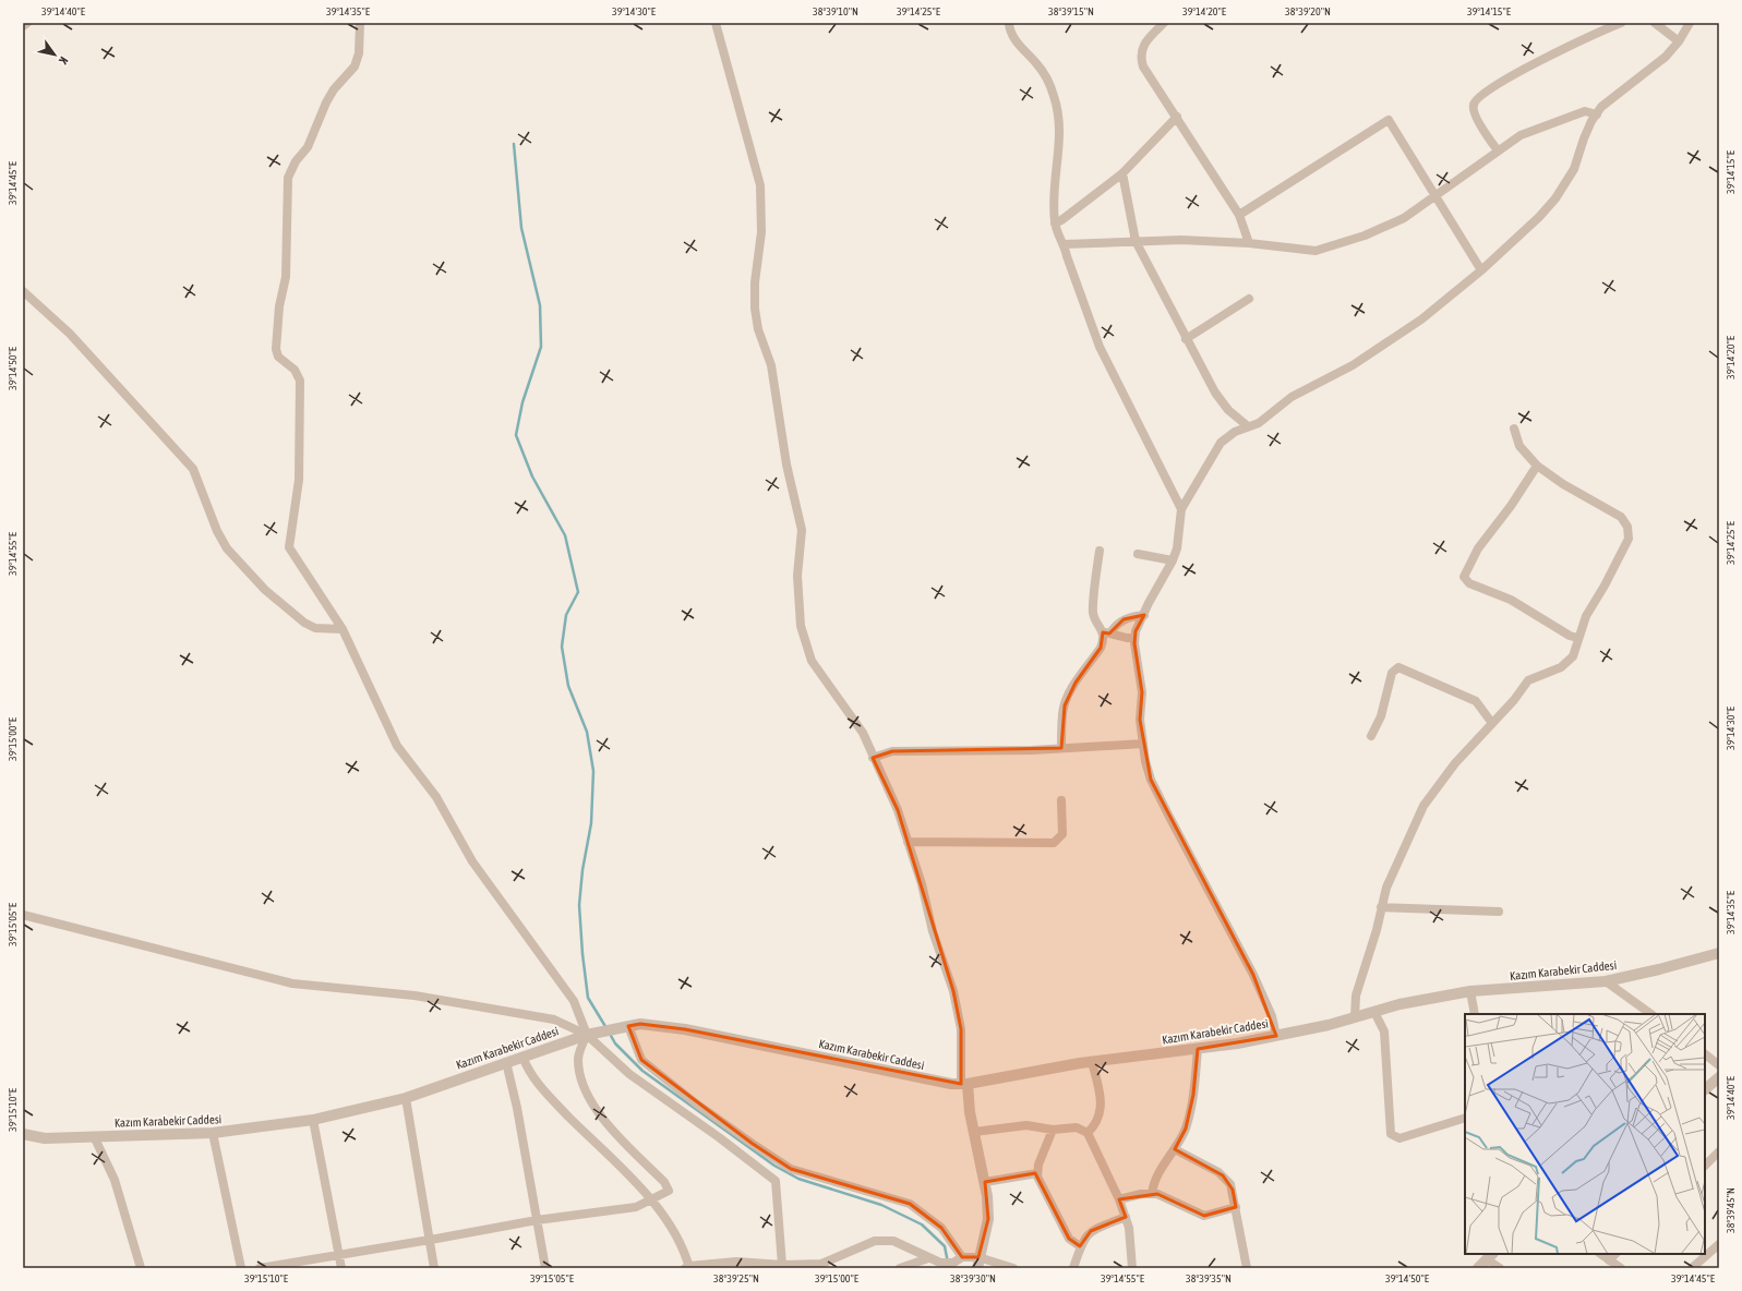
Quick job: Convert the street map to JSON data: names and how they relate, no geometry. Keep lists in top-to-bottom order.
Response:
{
  "streets": {
    "street": ["Kazım Karabekir Caddesi"]
  },
  "north": "bottom right",
  "coordinates": [
    "39°14'40\"E",
    "39°14'35\"E",
    "39°14'30\"E",
    "38°39'10\"N",
    "39°14'25\"E",
    "38°39'15\"N",
    "39°14'20\"E",
    "38°39'20\"N",
    "39°14'15\"E",
    "39°14'45\"E",
    "39°14'50\"E",
    "39°14'55\"E",
    "39°15'00\"E",
    "39°15'05\"E",
    "39°15'10\"E",
    "38°39'45\"N",
    "38°39'25\"N",
    "38°39'30\"N",
    "38°39'35\"N"
  ]
}
